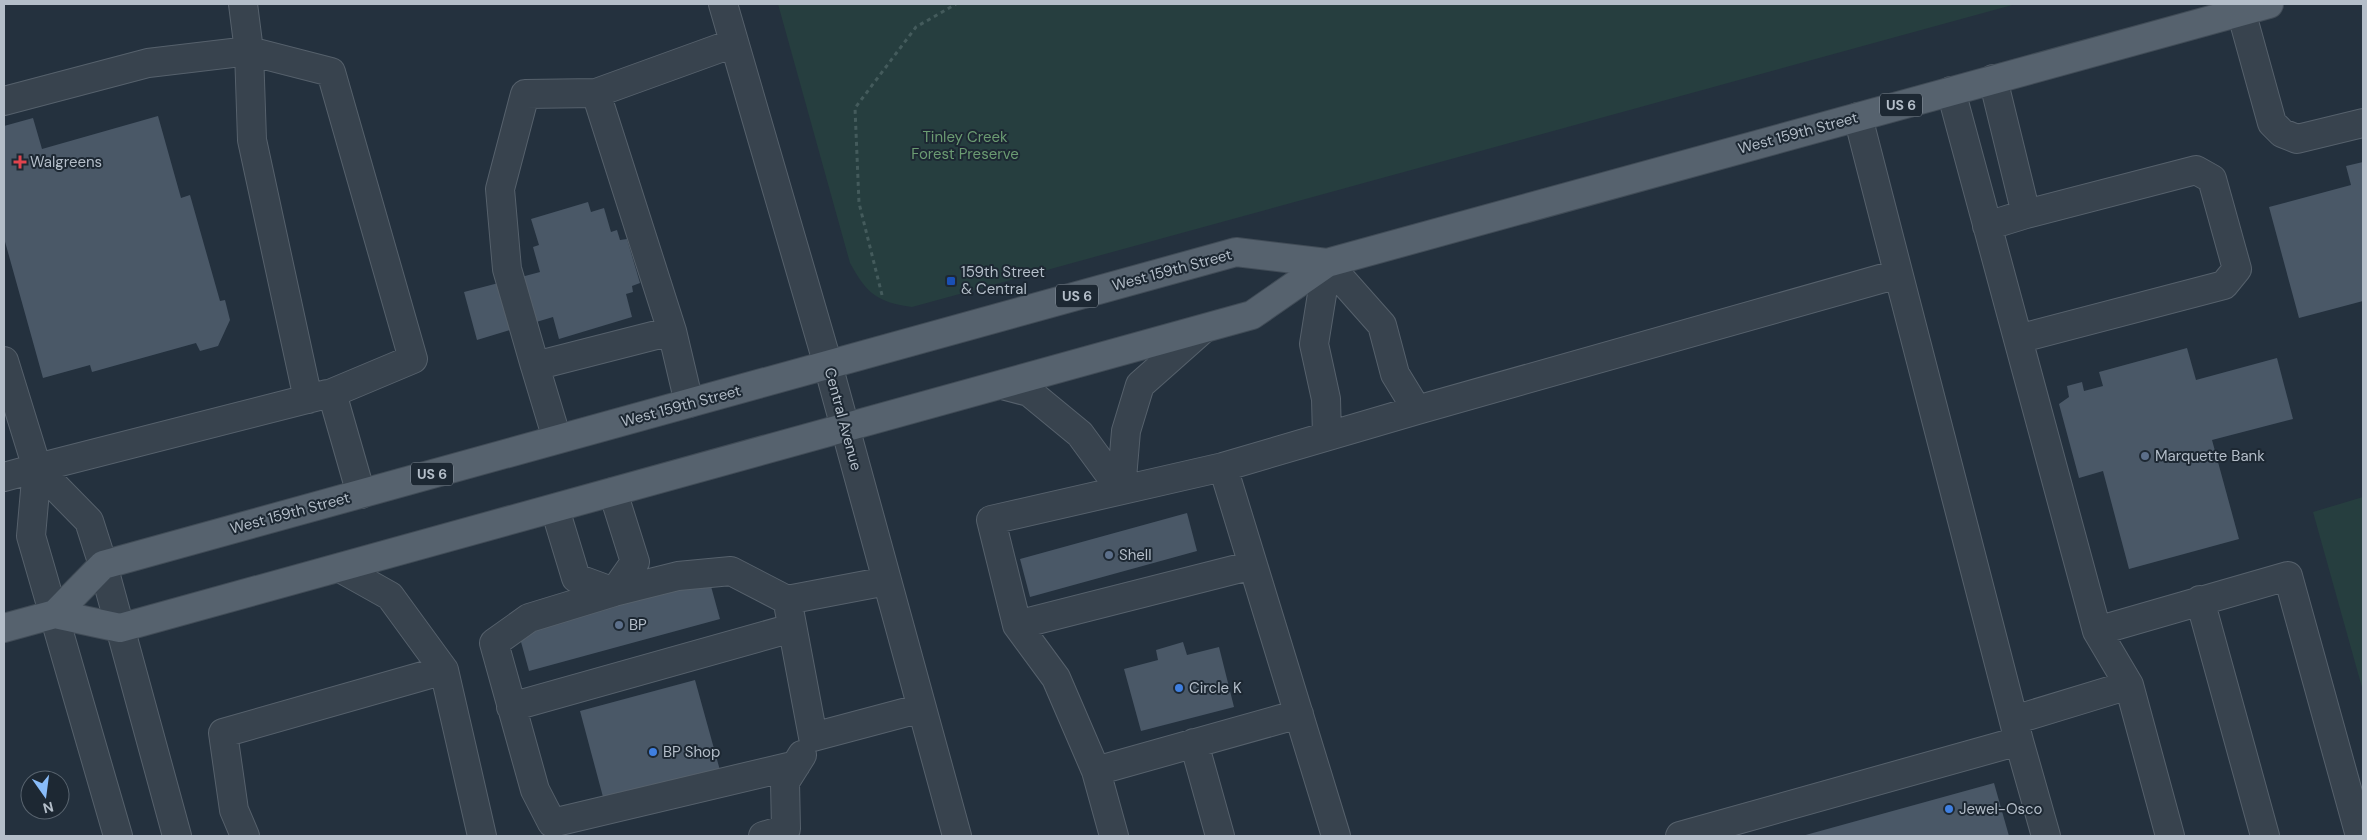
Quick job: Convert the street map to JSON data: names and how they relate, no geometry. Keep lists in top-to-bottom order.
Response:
{
  "streets": {
    "main road": ["US 6", "West 159th Street"],
    "street": ["Central Avenue"]
  },
  "crossings": [
    ["West 159th Street", "Central Avenue"]
  ],
  "parks": ["Tinley Creek Forest Preserve"],
  "places": {
    "health": ["Walgreens"],
    "transit": ["159th Street & Central"],
    "other": [
      "Marquette Bank",
      "Shell",
      "BP",
      "Circle K",
      "BP Shop",
      "Jewel-Osco"
    ]
  },
  "north": "bottom"
}
